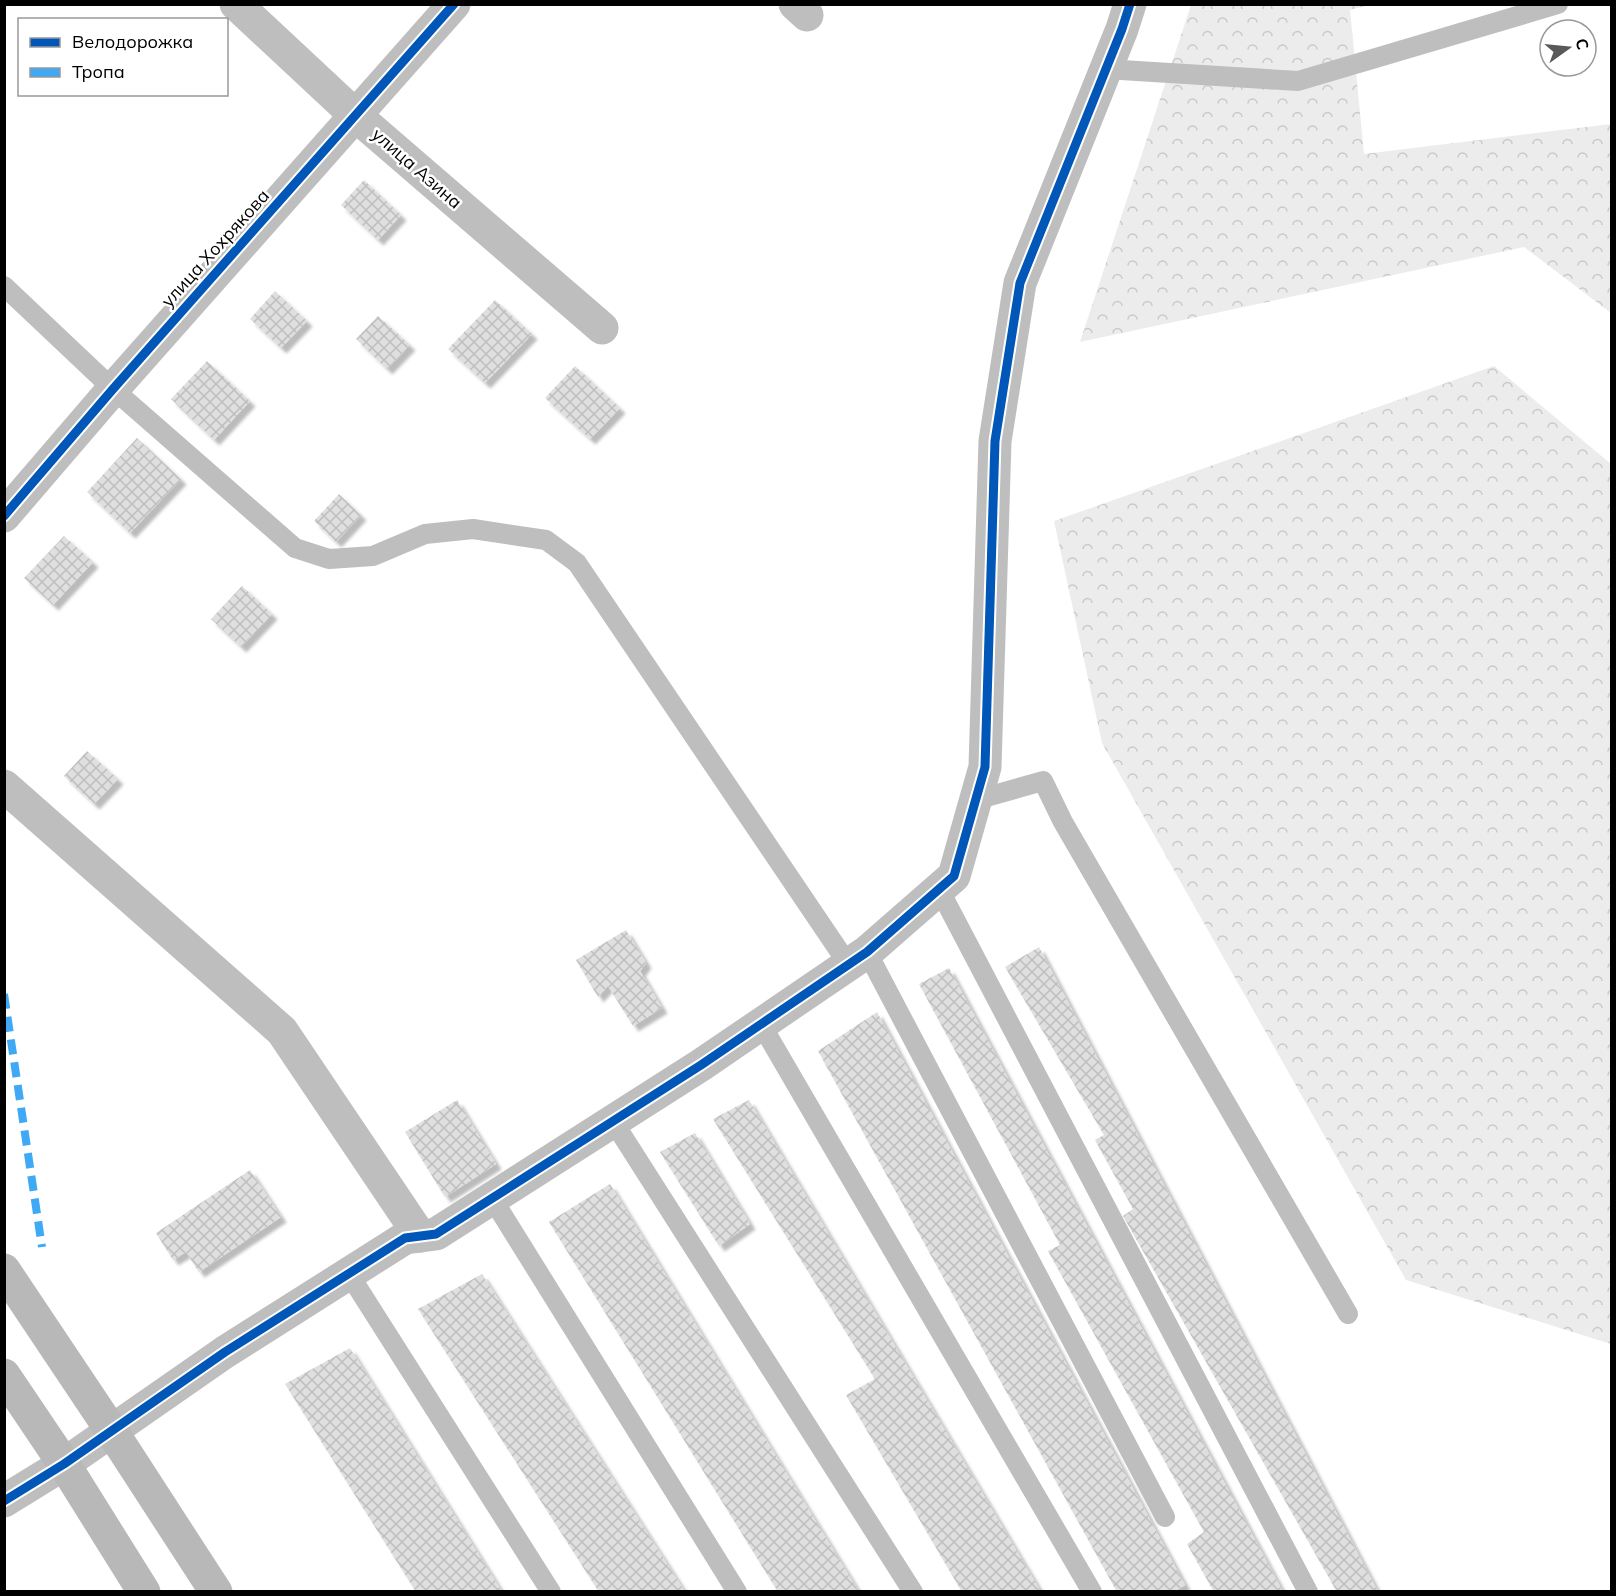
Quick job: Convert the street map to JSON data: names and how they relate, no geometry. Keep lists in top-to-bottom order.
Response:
{
  "streets": {
    "street": ["улица Азина", "улица Хохрякова"]
  },
  "crossings": [
    ["улица Азина", "улица Хохрякова"]
  ],
  "legend": ["Велодорожка", "Тропа"],
  "north": "right"
}
